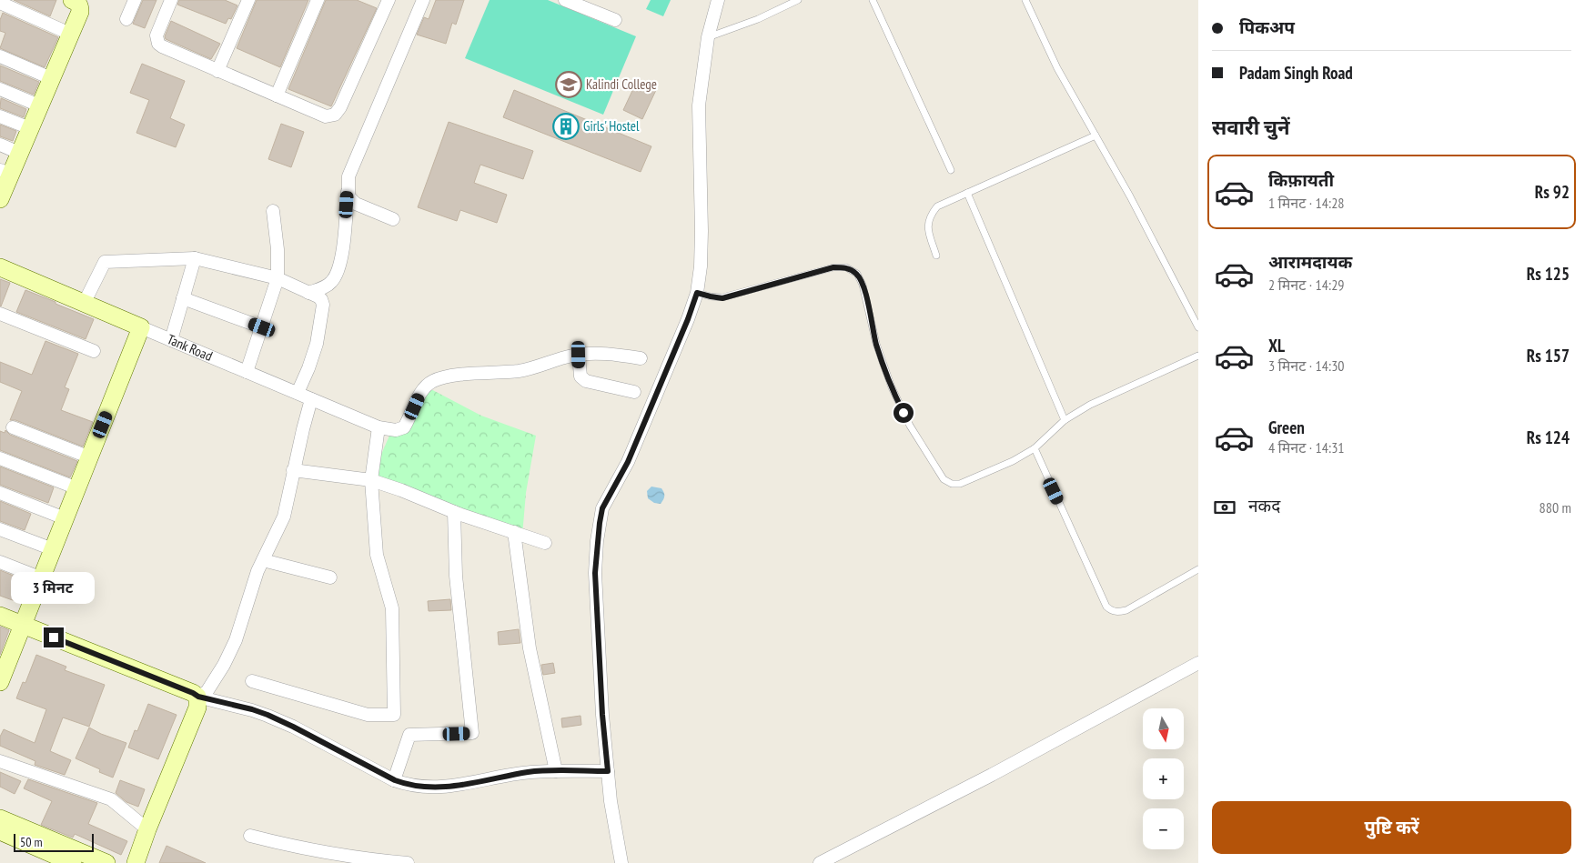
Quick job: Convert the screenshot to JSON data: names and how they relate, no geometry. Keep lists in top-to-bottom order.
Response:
{
  "streets": {
    "street": ["Tank Road"]
  },
  "places": {
    "school or university": ["Kalindi College"],
    "building": ["Girls' Hostel"]
  },
  "scale_bar": "50 m",
  "north": "bottom",
  "page": {
    "banner": ["पिकअप", "Padam Singh Road"],
    "heading": "सवारी चुनें",
    "list": [
      {
        "name": "किफ़ायती",
        "note": "1 मिनट · 14:28",
        "value": "Rs 92"
      },
      {
        "name": "आरामदायक",
        "note": "2 मिनट · 14:29",
        "value": "Rs 125"
      },
      {
        "name": "XL",
        "note": "3 मिनट · 14:30",
        "value": "Rs 157"
      },
      {
        "name": "Green",
        "note": "4 मिनट · 14:31",
        "value": "Rs 124"
      }
    ],
    "pay": ["नकद", "880 m"],
    "bubble": "3 मिनट",
    "map_buttons": ["+", "−"],
    "buttons": "पुष्टि करें",
    "scale": "50 m"
  }
}
